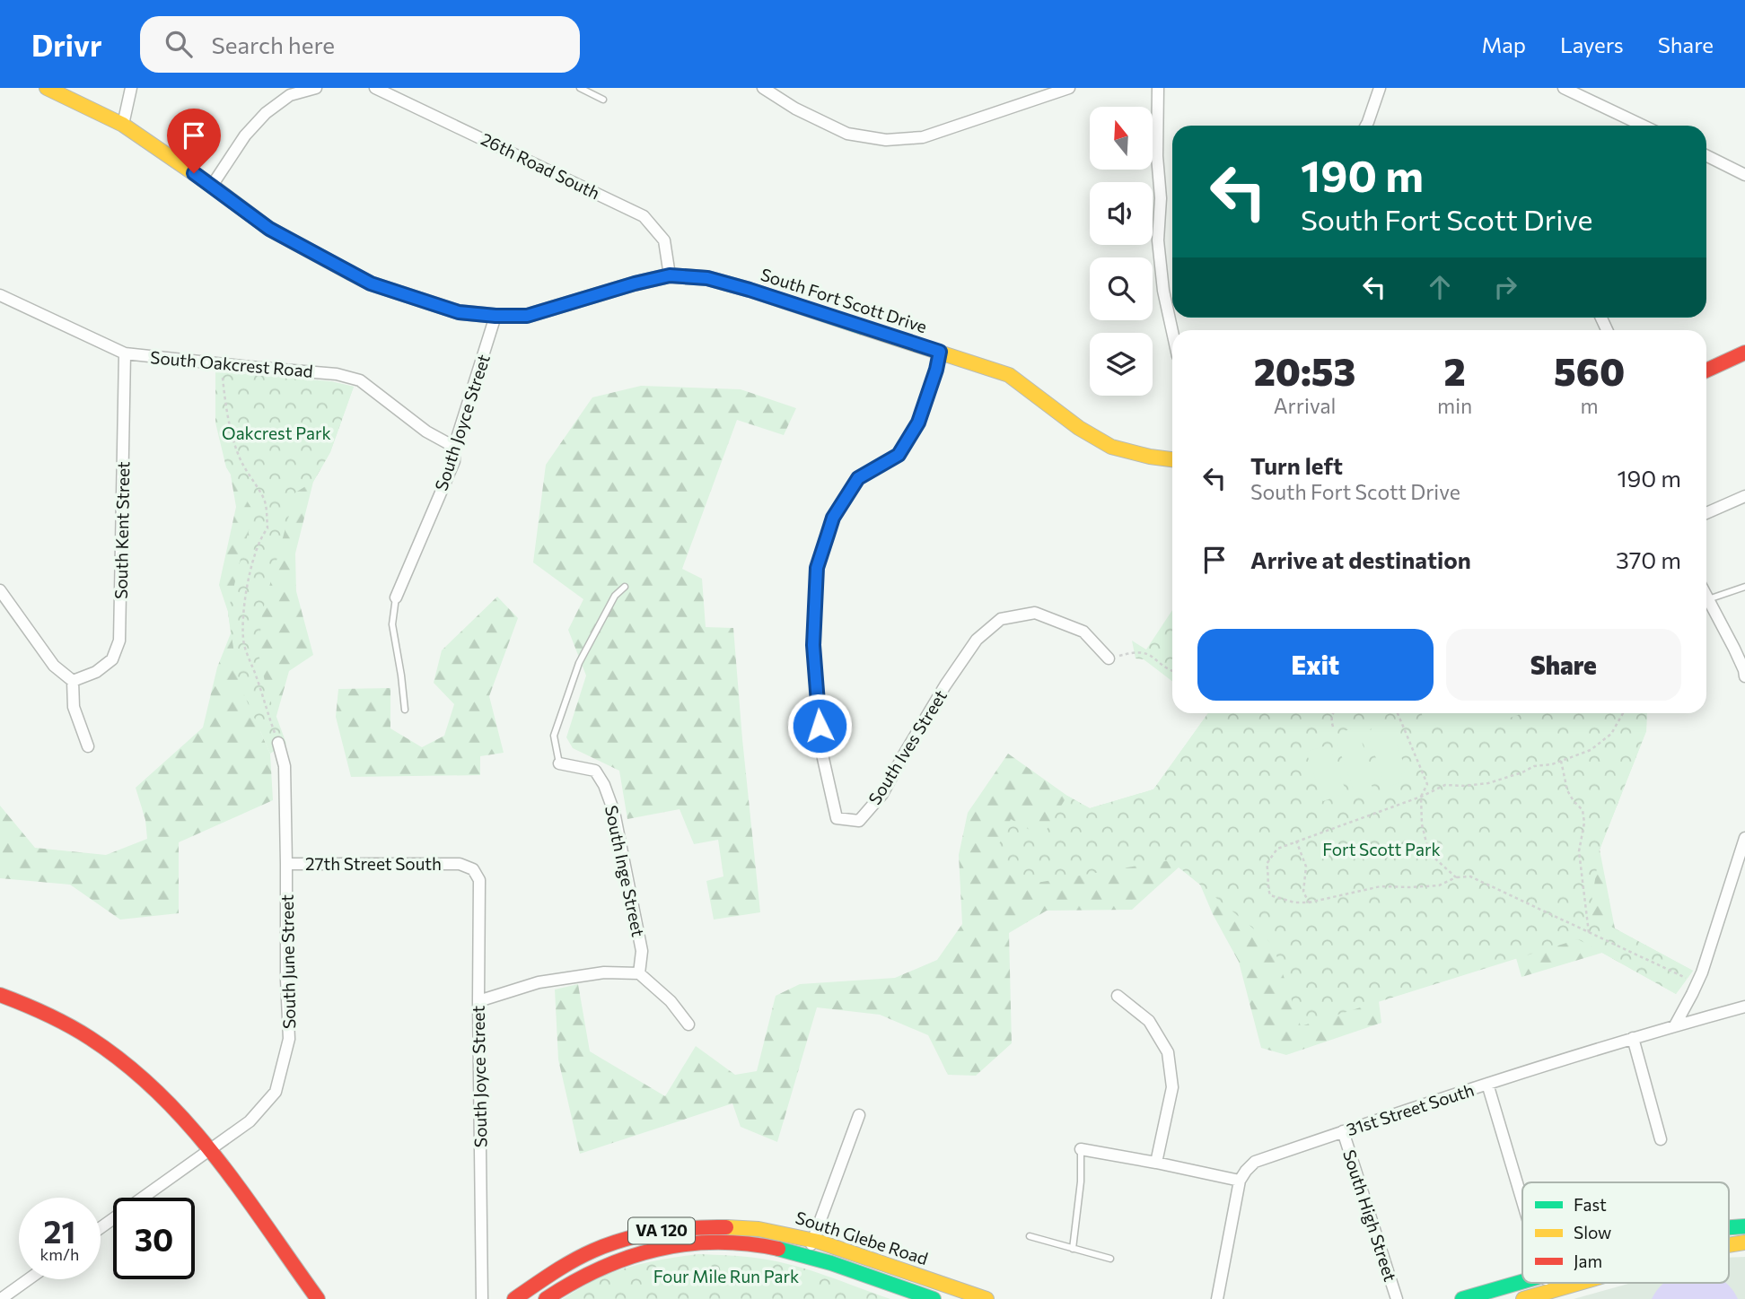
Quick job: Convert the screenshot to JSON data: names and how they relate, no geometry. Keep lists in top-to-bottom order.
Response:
{
  "streets": {
    "main road": ["South Fort Scott Drive", "VA 120", "South Glebe Road"],
    "street": [
      "26th Road South",
      "South Oakcrest Road",
      "South Joyce Street",
      "South Kent Street",
      "South Ives Street",
      "27th Street South",
      "South Inge Street",
      "South June Street",
      "31st Street South",
      "South High Street"
    ]
  },
  "crossings": [
    ["26th Road South", "South Fort Scott Drive"],
    ["South Fort Scott Drive", "South Joyce Street"],
    ["South Fort Scott Drive", "South Ives Street"],
    ["South Oakcrest Road", "South Joyce Street"],
    ["South Oakcrest Road", "South Kent Street"],
    ["South Joyce Street", "27th Street South"],
    ["27th Street South", "South June Street"],
    ["31st Street South", "South High Street"]
  ],
  "parks": ["Oakcrest Park", "Fort Scott Park", "Four Mile Run Park"],
  "legend": ["Fast", "Slow", "Jam"],
  "north": "top",
  "page": {
    "header": "Drivr",
    "search": "Search here",
    "nav": ["Map", "Layers", "Share"],
    "turn": ["190 m", "South Fort Scott Drive"],
    "eta": [
      "20:53",
      "Arrival",
      "2",
      "min",
      "560",
      "m"
    ],
    "list": [
      {
        "name": "Turn left",
        "note": "South Fort Scott Drive",
        "value": "190 m"
      },
      {
        "name": "Arrive at destination",
        "value": "370 m"
      }
    ],
    "buttons": ["Exit", "Share"],
    "speed": "21 km/h",
    "limit": "30"
  }
}
